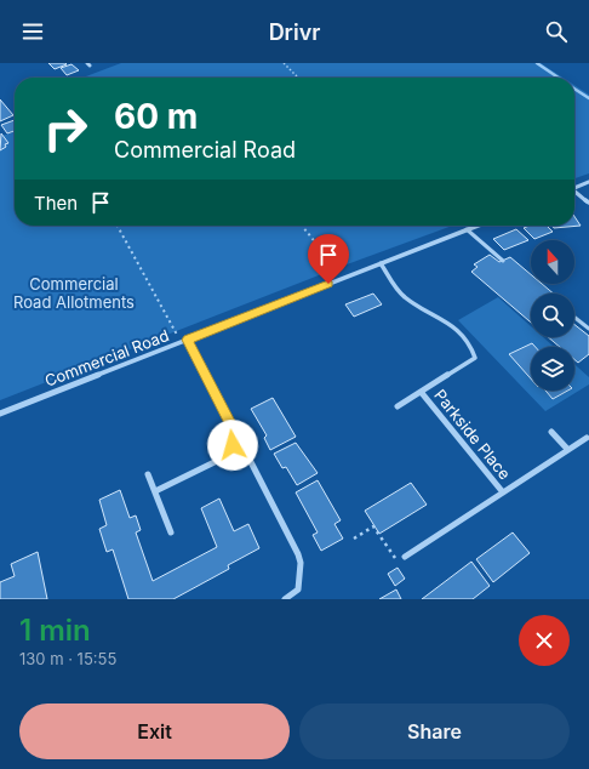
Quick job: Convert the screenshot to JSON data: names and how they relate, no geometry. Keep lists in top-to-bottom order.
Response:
{
  "streets": {
    "street": ["Commercial Road", "Parkside Place"]
  },
  "crossings": [
    ["Commercial Road", "Parkside Place"]
  ],
  "parks": ["Commercial Road Allotments"],
  "north": "top",
  "page": {
    "header": "Drivr",
    "turn": ["60 m", "Commercial Road"],
    "then": "Then",
    "heading": ["1 min", "130 m · 15:55"],
    "buttons": ["Exit", "Share"]
  }
}
